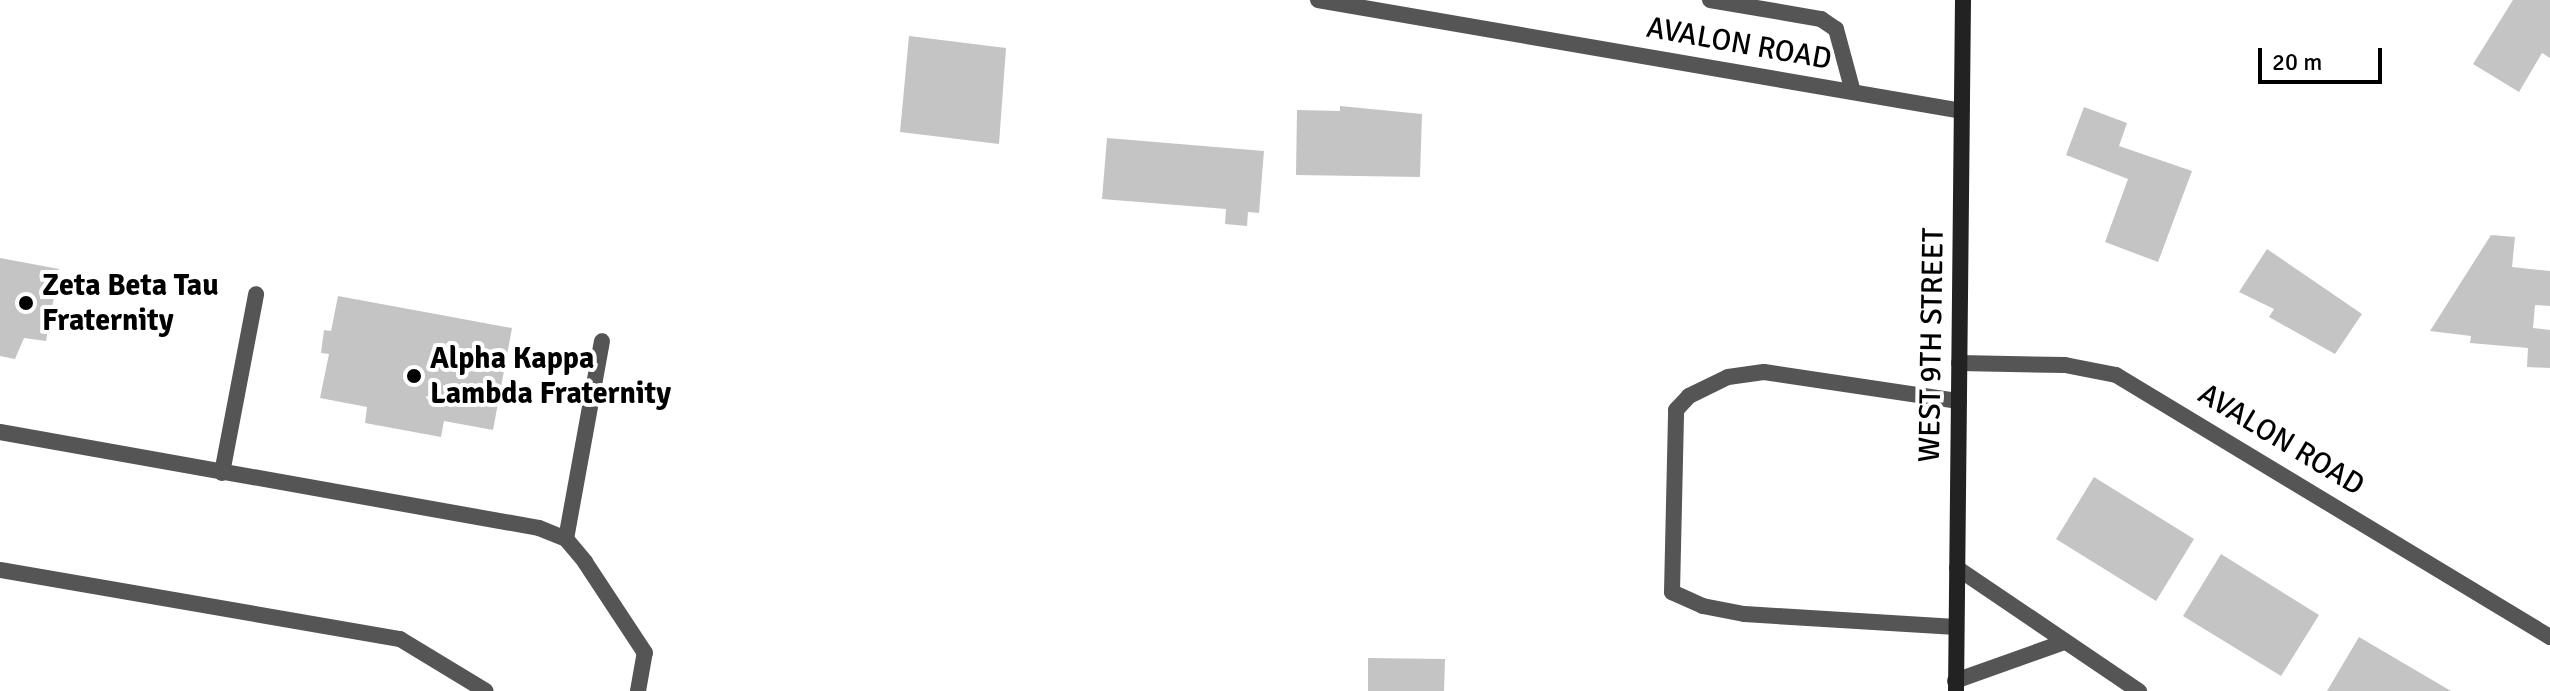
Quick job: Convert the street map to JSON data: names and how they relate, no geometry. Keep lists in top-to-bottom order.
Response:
{
  "streets": {
    "main road": ["WEST 9TH STREET"],
    "street": ["AVALON ROAD"]
  },
  "crossings": [
    ["AVALON ROAD", "WEST 9TH STREET"]
  ],
  "places": ["Zeta Beta Tau Fraternity", "Alpha Kappa Lambda Fraternity"],
  "scale_bar": "20 m"
}
